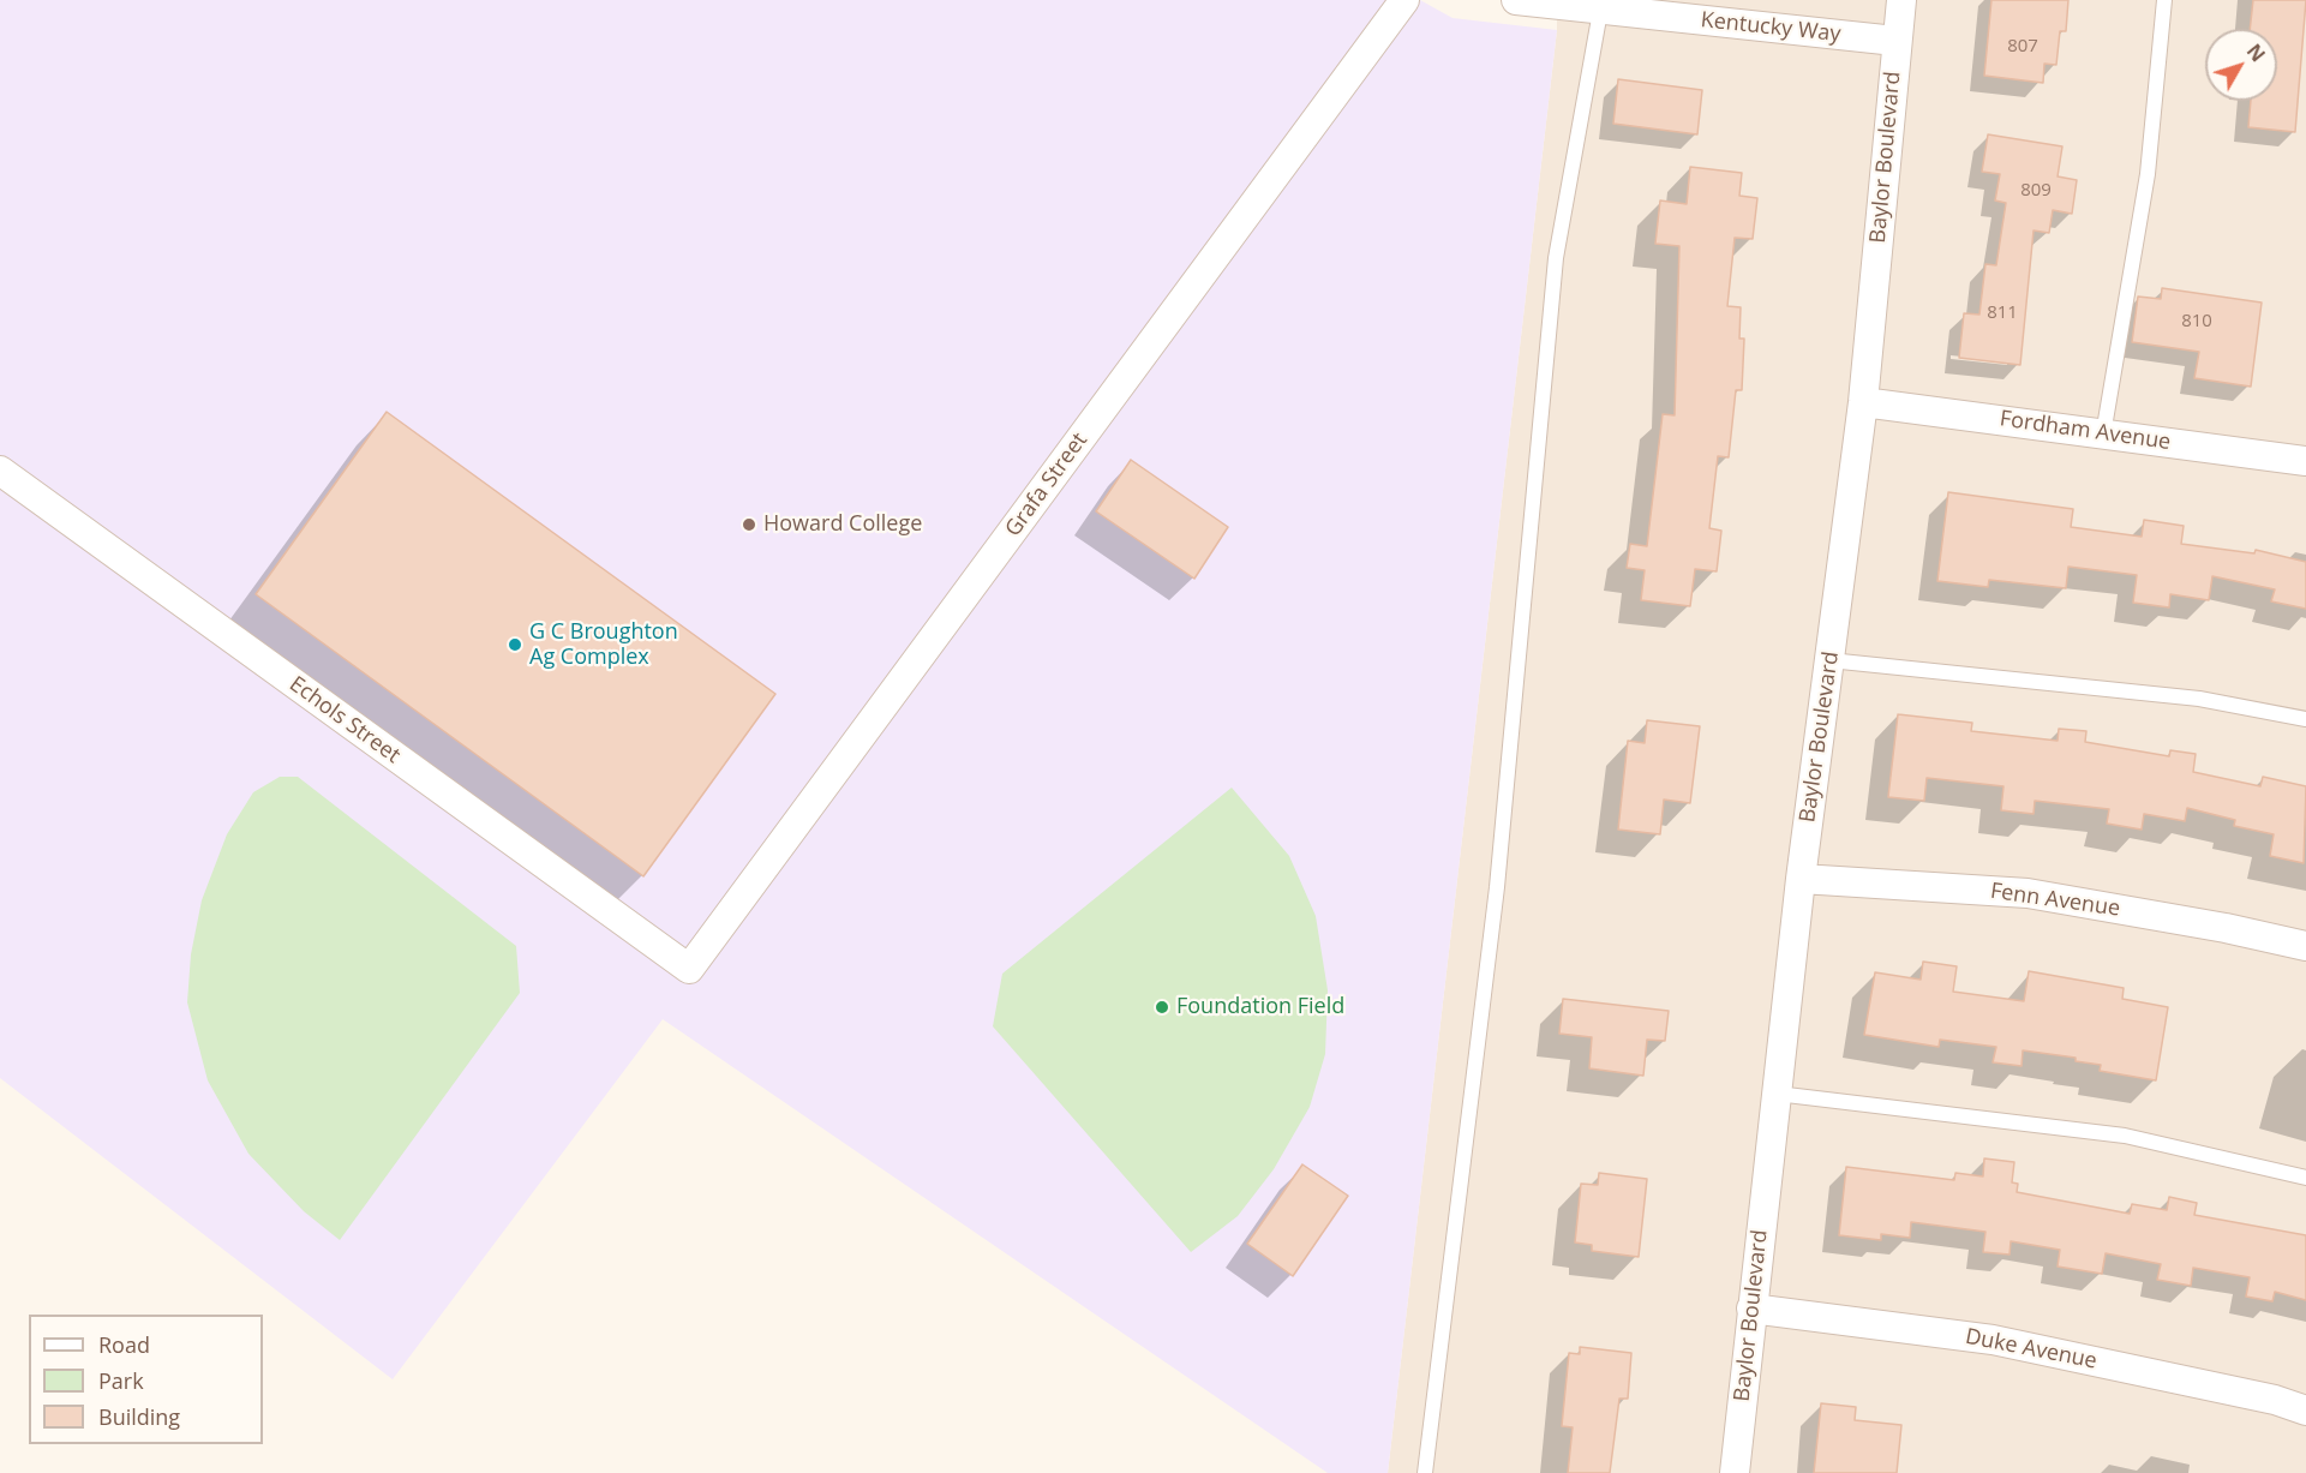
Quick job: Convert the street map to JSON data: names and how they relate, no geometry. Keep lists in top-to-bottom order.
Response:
{
  "streets": {
    "street": [
      "Kentucky Way",
      "Baylor Boulevard",
      "Fordham Avenue",
      "Grafa Street",
      "Echols Street",
      "Fenn Avenue",
      "Duke Avenue"
    ]
  },
  "crossings": [
    ["Kentucky Way", "Baylor Boulevard"],
    ["Baylor Boulevard", "Fordham Avenue"],
    ["Baylor Boulevard", "Fenn Avenue"],
    ["Baylor Boulevard", "Duke Avenue"],
    ["Grafa Street", "Echols Street"]
  ],
  "places": ["Howard College", "G C Broughton Ag Complex", "Foundation Field"],
  "house_numbers": [
    "807",
    "809",
    "811",
    "810"
  ],
  "legend": ["Road", "Park", "Building"],
  "north": "top right"
}
